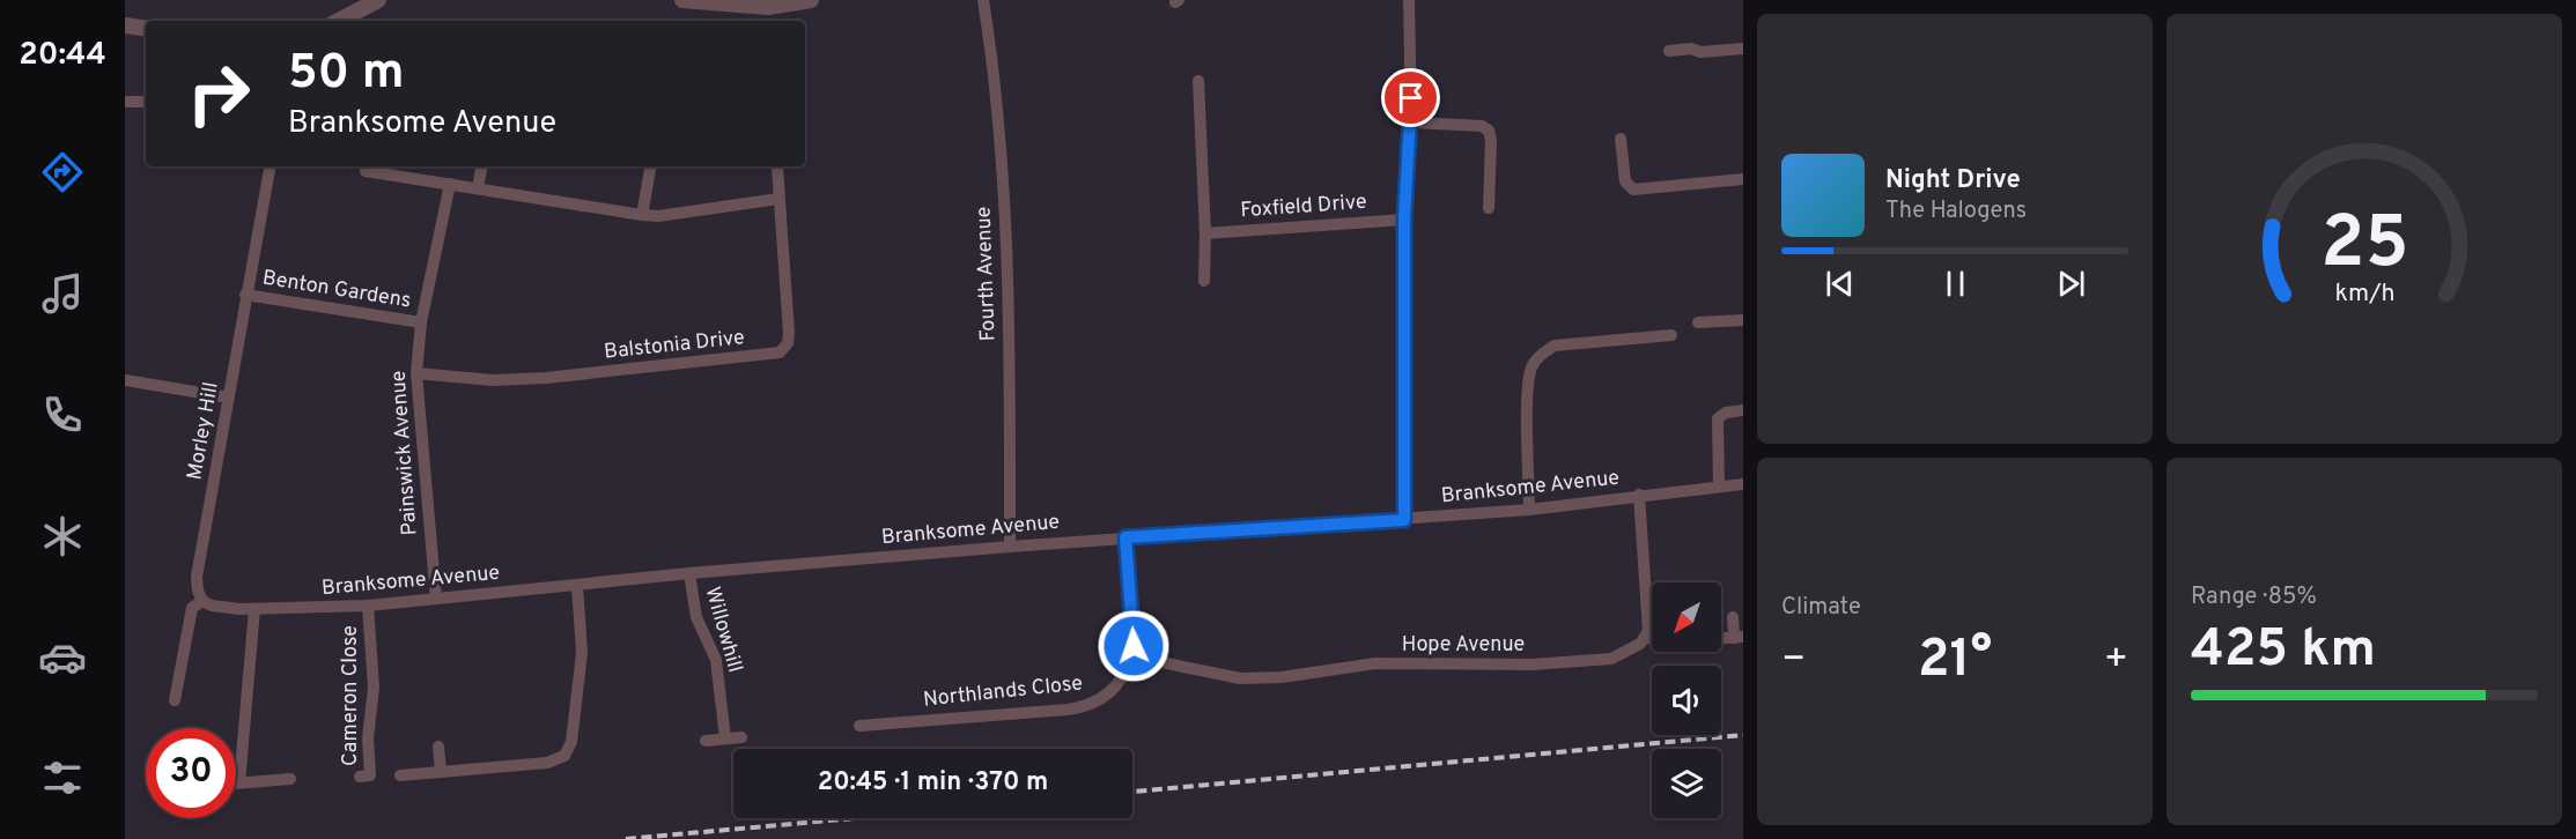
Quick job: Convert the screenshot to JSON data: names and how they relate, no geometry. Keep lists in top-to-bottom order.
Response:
{
  "streets": {
    "street": [
      "Foxfield Drive",
      "Fourth Avenue",
      "Benton Gardens",
      "Balstonia Drive",
      "Morley Hill",
      "Painswick Avenue",
      "Branksome Avenue",
      "Willowhill",
      "Hope Avenue",
      "Northlands Close",
      "Cameron Close"
    ]
  },
  "crossings": [
    ["Fourth Avenue", "Branksome Avenue"],
    ["Benton Gardens", "Morley Hill"],
    ["Benton Gardens", "Painswick Avenue"],
    ["Balstonia Drive", "Painswick Avenue"],
    ["Morley Hill", "Branksome Avenue"],
    ["Painswick Avenue", "Branksome Avenue"],
    ["Branksome Avenue", "Willowhill"],
    ["Branksome Avenue", "Cameron Close"],
    ["Hope Avenue", "Northlands Close"]
  ],
  "north": "bottom left",
  "page": {
    "tabs": "20:44",
    "turn": ["50 m", "Branksome Avenue"],
    "song": ["Night Drive", "The Halogens"],
    "tile": [
      "Climate",
      ["Range · 85%", "425 km"]
    ],
    "heat": ["−", "21°", "+"],
    "limit": "30",
    "trip": "20:45 · 1 min · 370 m",
    "gauge": ["25", "km/h"]
  }
}
